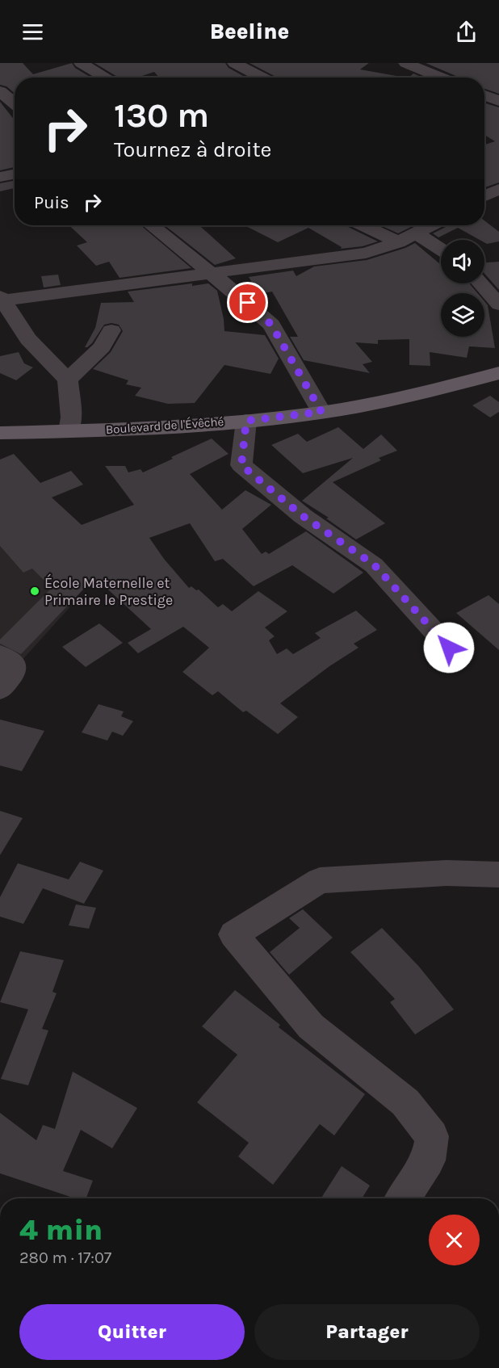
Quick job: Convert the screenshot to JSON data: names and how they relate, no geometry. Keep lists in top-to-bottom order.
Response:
{
  "streets": {
    "main road": ["Boulevard de l'Évêché"]
  },
  "places": ["École Maternelle et Primaire le Prestige"],
  "page": {
    "header": "Beeline",
    "turn": ["130 m", "Tournez à droite"],
    "then": "Puis",
    "heading": ["4 min", "280 m · 17:07"],
    "buttons": ["Quitter", "Partager"]
  }
}
